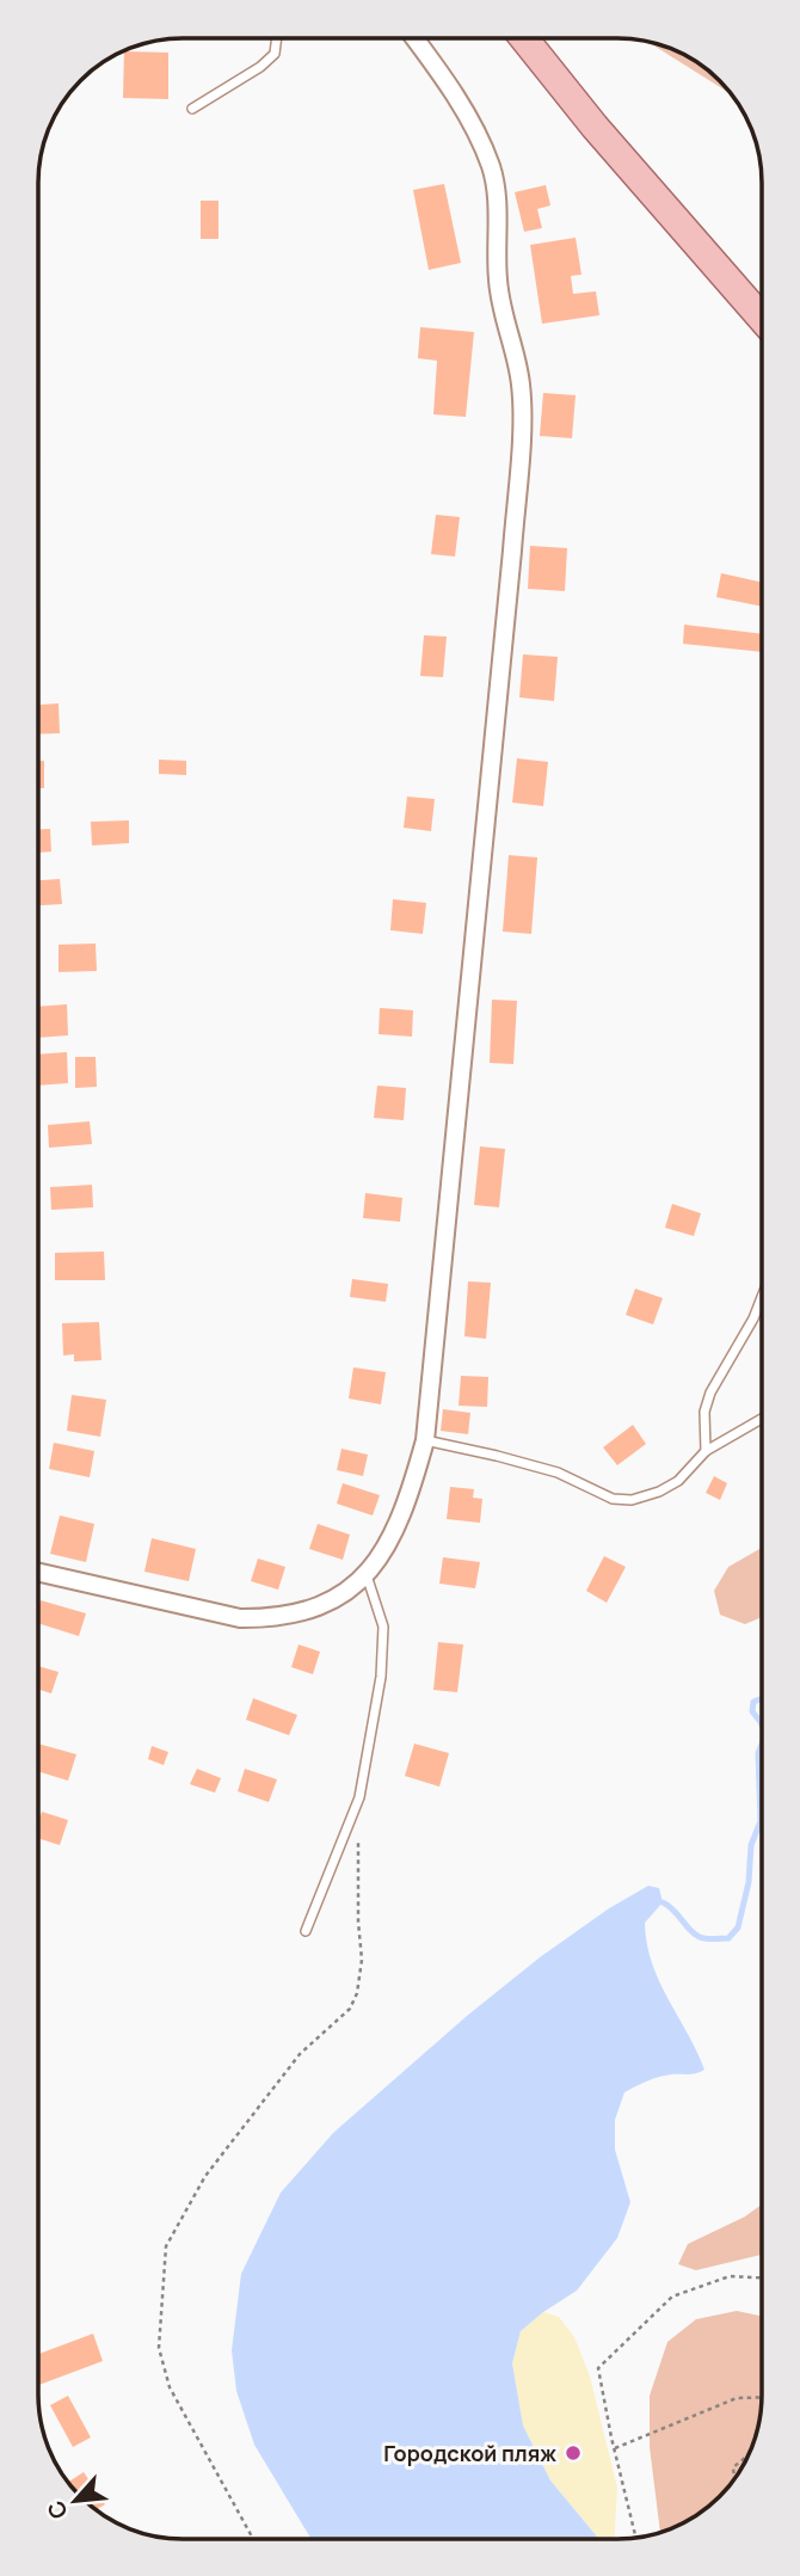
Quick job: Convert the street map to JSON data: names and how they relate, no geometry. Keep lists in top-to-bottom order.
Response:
{
  "places": ["Городской пляж"],
  "north": "bottom left"
}
